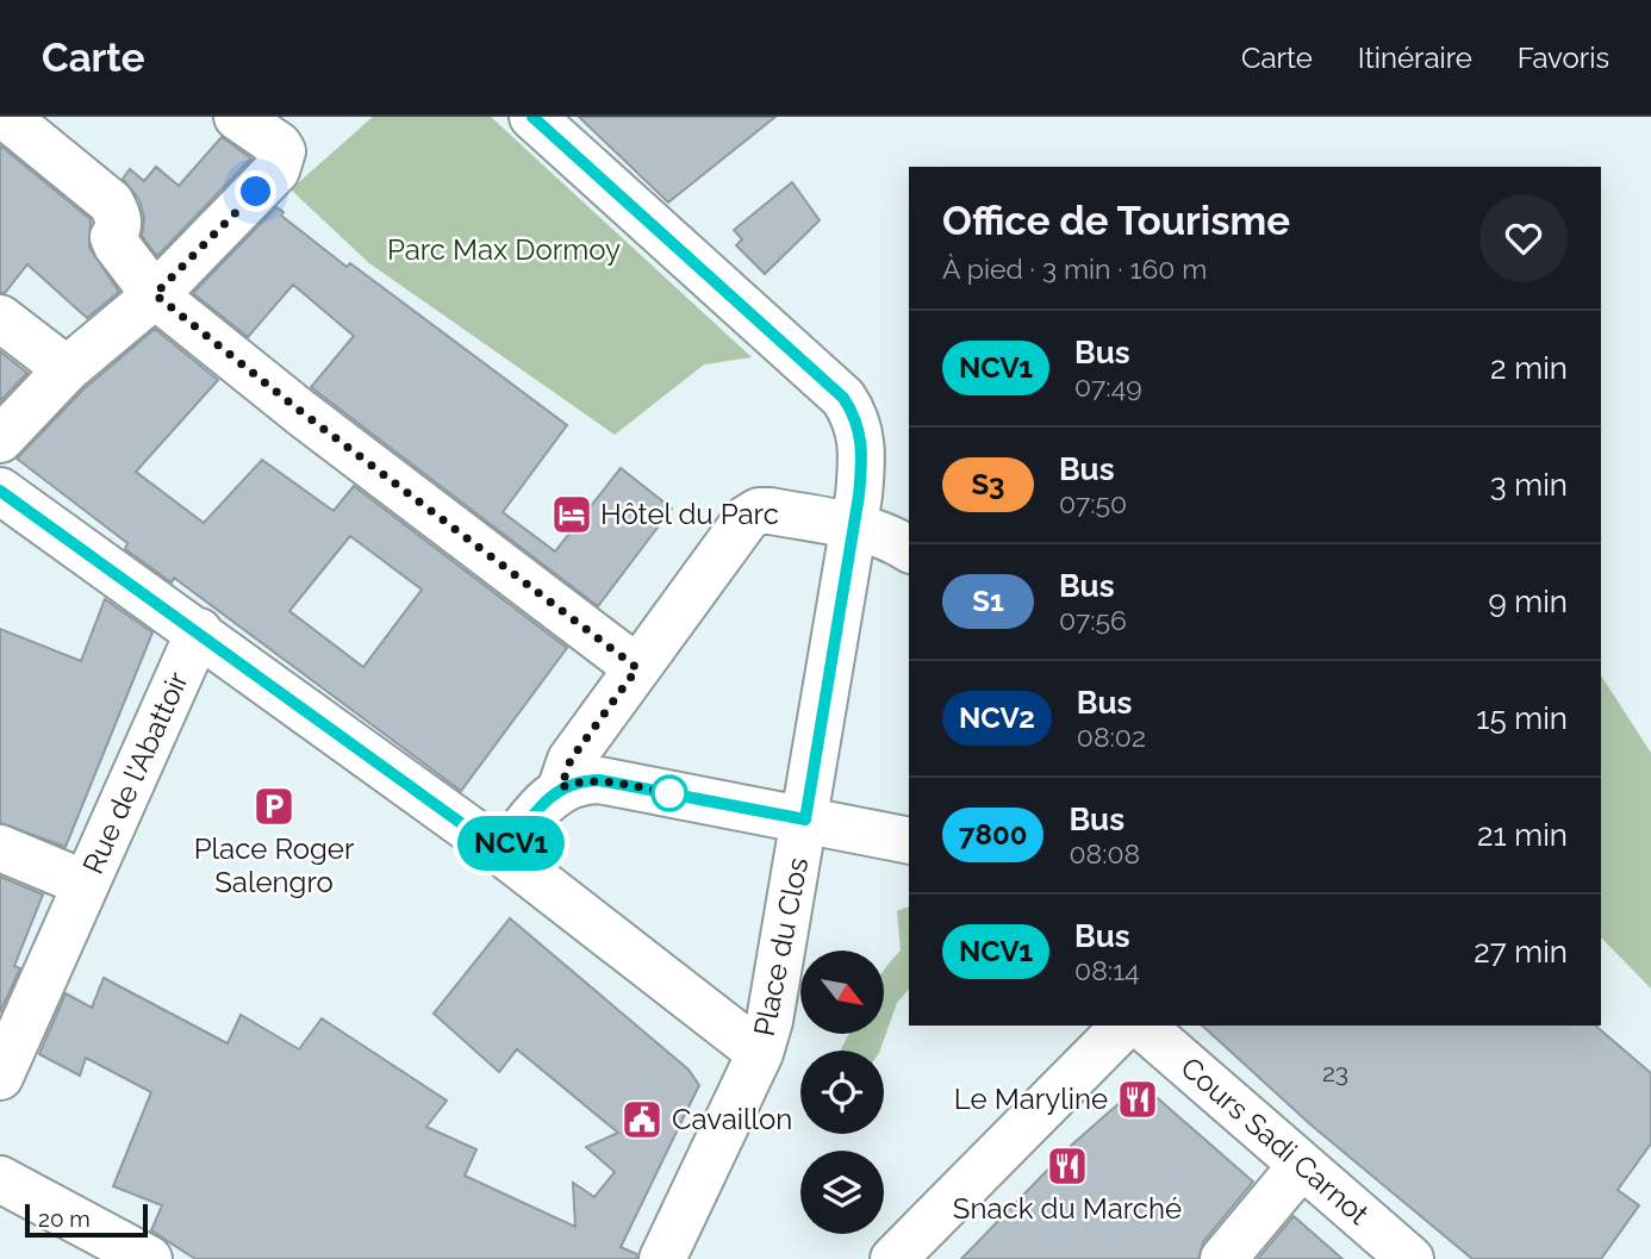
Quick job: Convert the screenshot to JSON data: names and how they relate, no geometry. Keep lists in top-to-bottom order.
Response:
{
  "streets": {
    "street": ["Rue de l'Abattoir", "Place du Clos", "Cours Sadi Carnot"]
  },
  "crossings": [
    ["Rue de l'Abattoir", "Place du Clos"]
  ],
  "parks": ["Parc Max Dormoy"],
  "places": {
    "hotel": ["Hôtel du Parc"],
    "parking": ["Place Roger Salengro"],
    "restaurant": ["Le Maryline", "Snack du Marché"],
    "public building": ["Cavaillon"]
  },
  "lines": ["bus line NCV1"],
  "house_numbers": ["23"],
  "scale_bar": "20 m",
  "north": "bottom right",
  "page": {
    "header": "Carte",
    "nav": ["Carte", "Itinéraire", "Favoris"],
    "on_map": "NCV1",
    "heading": ["Office de Tourisme", "À pied · 3 min · 160 m"],
    "list": [
      {
        "mark": "NCV1",
        "name": "Bus",
        "note": "07:49",
        "value": "2 min"
      },
      {
        "mark": "S3",
        "name": "Bus",
        "note": "07:50",
        "value": "3 min"
      },
      {
        "mark": "S1",
        "name": "Bus",
        "note": "07:56",
        "value": "9 min"
      },
      {
        "mark": "NCV2",
        "name": "Bus",
        "note": "08:02",
        "value": "15 min"
      },
      {
        "mark": "7800",
        "name": "Bus",
        "note": "08:08",
        "value": "21 min"
      },
      {
        "mark": "NCV1",
        "name": "Bus",
        "note": "08:14",
        "value": "27 min"
      }
    ],
    "scale": "20 m"
  }
}
